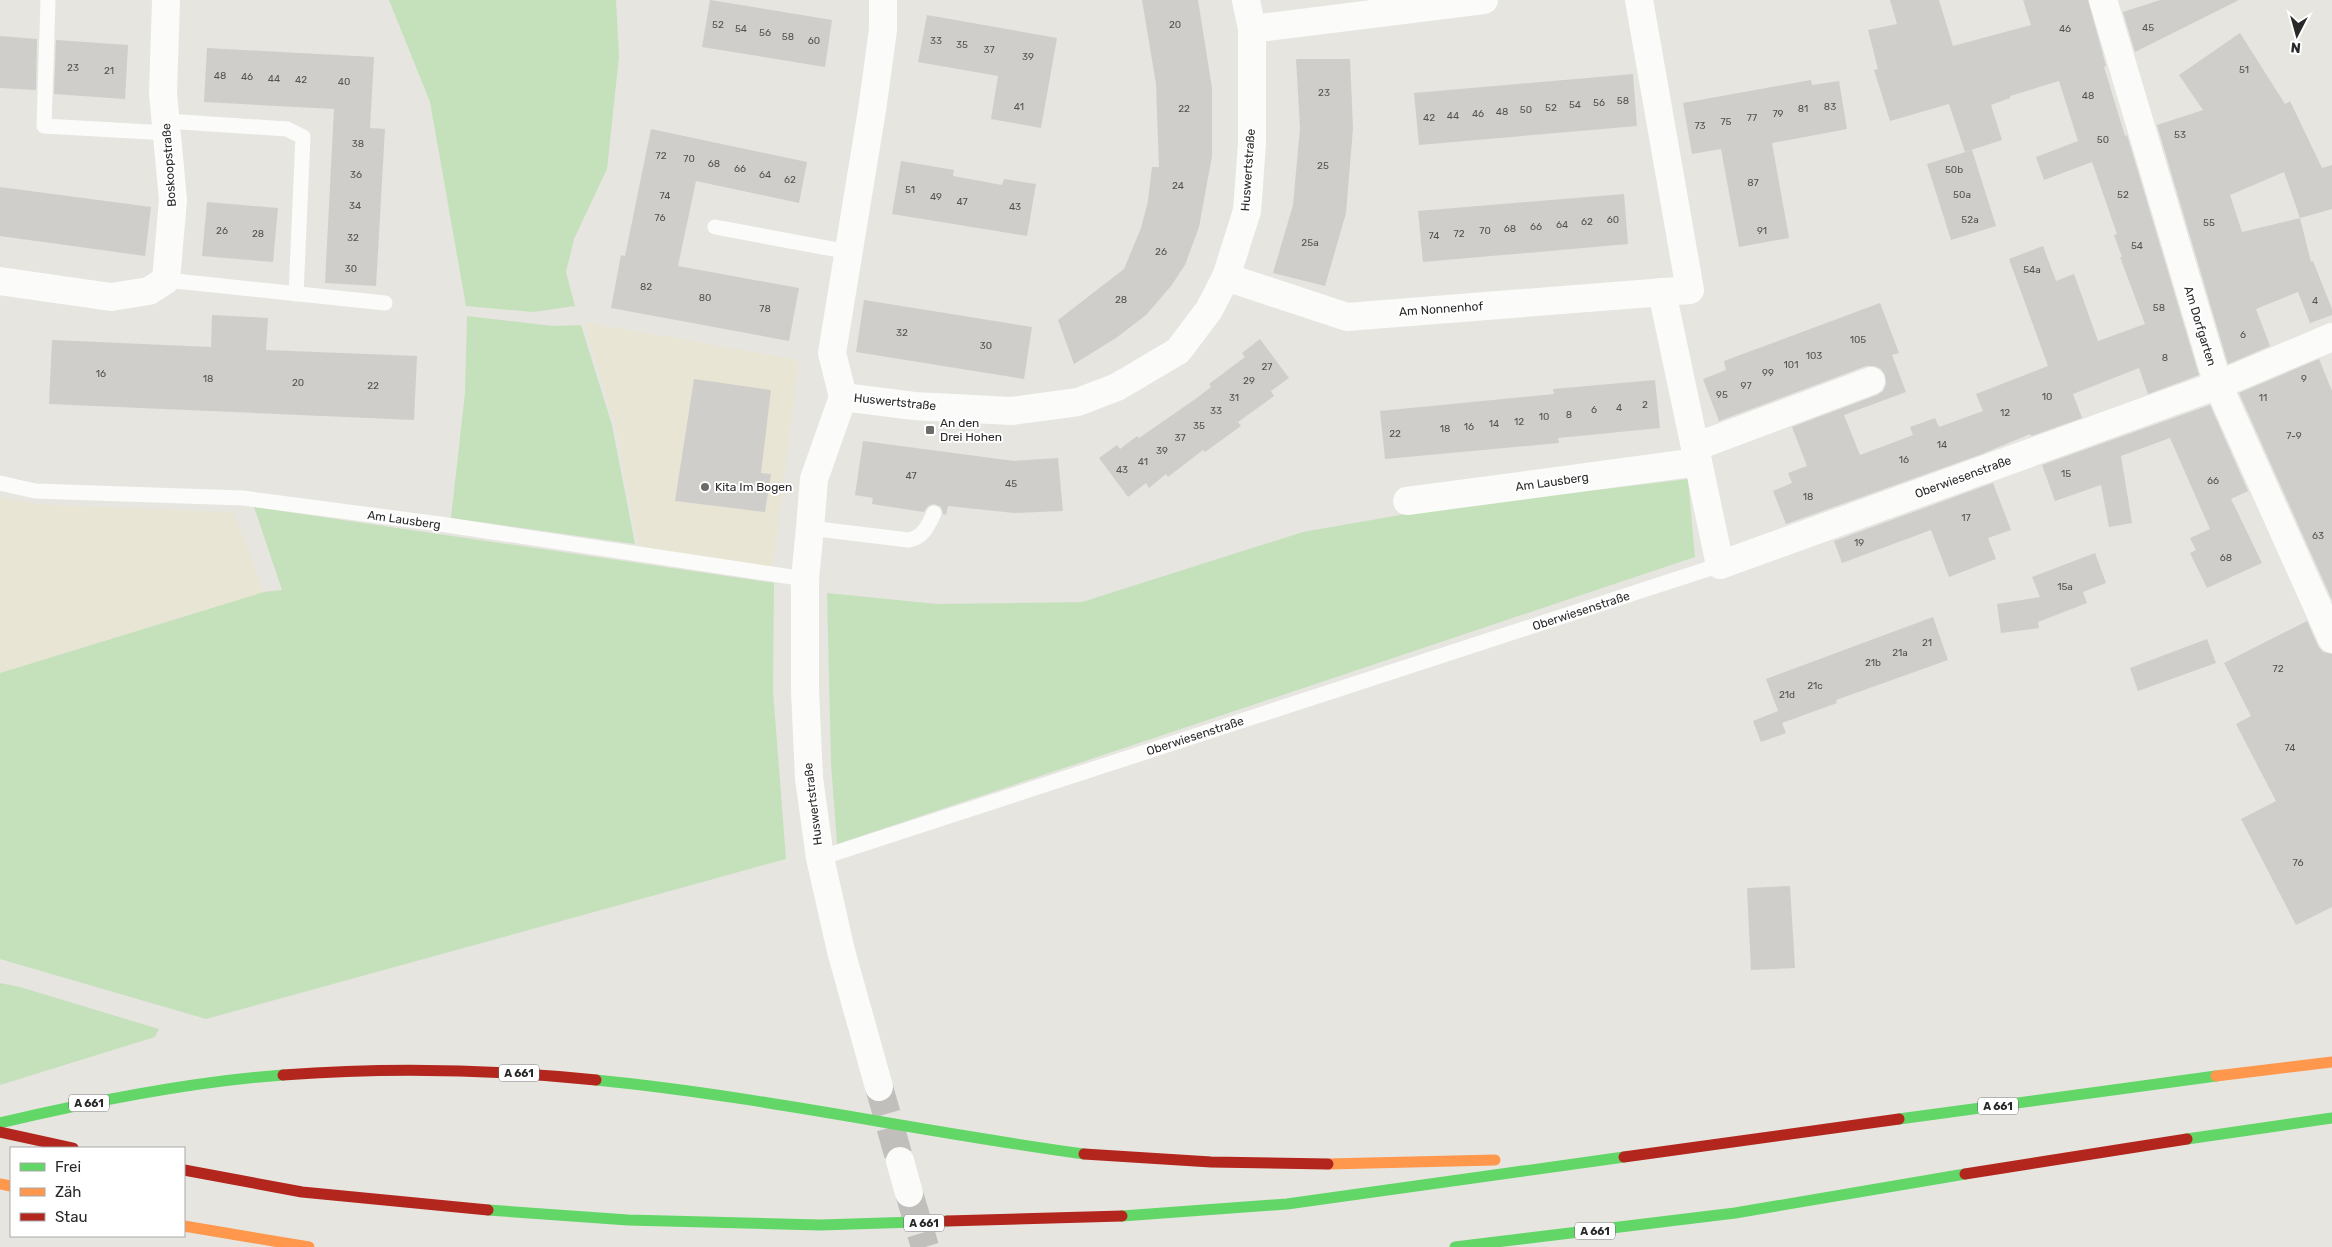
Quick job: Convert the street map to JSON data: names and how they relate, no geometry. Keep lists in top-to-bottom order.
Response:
{
  "streets": {
    "highway": ["A 661"],
    "street": [
      "Boskoopstraße",
      "Huswertstraße",
      "Am Nonnenhof",
      "Am Dorfgarten",
      "Oberwiesenstraße",
      "Am Lausberg"
    ]
  },
  "crossings": [
    ["Huswertstraße", "Am Nonnenhof"],
    ["Huswertstraße", "Oberwiesenstraße"],
    ["Huswertstraße", "Am Lausberg"],
    ["Am Dorfgarten", "Oberwiesenstraße"]
  ],
  "places": {
    "transit": ["An den Drei Hohen"],
    "other": ["Kita Im Bogen"]
  },
  "house_numbers": [
    "52",
    "20",
    "45",
    "54",
    "46",
    "56",
    "58",
    "60",
    "33",
    "35",
    "37",
    "39",
    "23",
    "51",
    "21",
    "48",
    "46",
    "44",
    "42",
    "40",
    "23",
    "48",
    "58",
    "56",
    "54",
    "41",
    "83",
    "52",
    "22",
    "81",
    "50",
    "48",
    "46",
    "79",
    "44",
    "42",
    "77",
    "75",
    "73",
    "53",
    "50",
    "38",
    "72",
    "70",
    "68",
    "25",
    "66",
    "50b",
    "36",
    "64",
    "62",
    "87",
    "24",
    "51",
    "50a",
    "52",
    "74",
    "49",
    "47",
    "34",
    "43",
    "76",
    "60",
    "52a",
    "62",
    "55",
    "64",
    "66",
    "68",
    "26",
    "70",
    "91",
    "28",
    "72",
    "74",
    "32",
    "25a",
    "54",
    "26",
    "30",
    "54a",
    "82",
    "80",
    "28",
    "4",
    "58",
    "78",
    "32",
    "6",
    "105",
    "30",
    "103",
    "8",
    "101",
    "27",
    "99",
    "16",
    "18",
    "9",
    "29",
    "20",
    "22",
    "97",
    "95",
    "10",
    "31",
    "11",
    "2",
    "4",
    "6",
    "33",
    "12",
    "8",
    "10",
    "12",
    "14",
    "35",
    "16",
    "18",
    "22",
    "7-9",
    "37",
    "14",
    "39",
    "16",
    "41",
    "43",
    "15",
    "47",
    "66",
    "45",
    "18",
    "17",
    "63",
    "19",
    "68",
    "15a",
    "21",
    "21a",
    "21b",
    "72",
    "21c",
    "21d",
    "74",
    "76"
  ],
  "legend": ["Frei", "Zäh", "Stau"],
  "north": "bottom"
}
